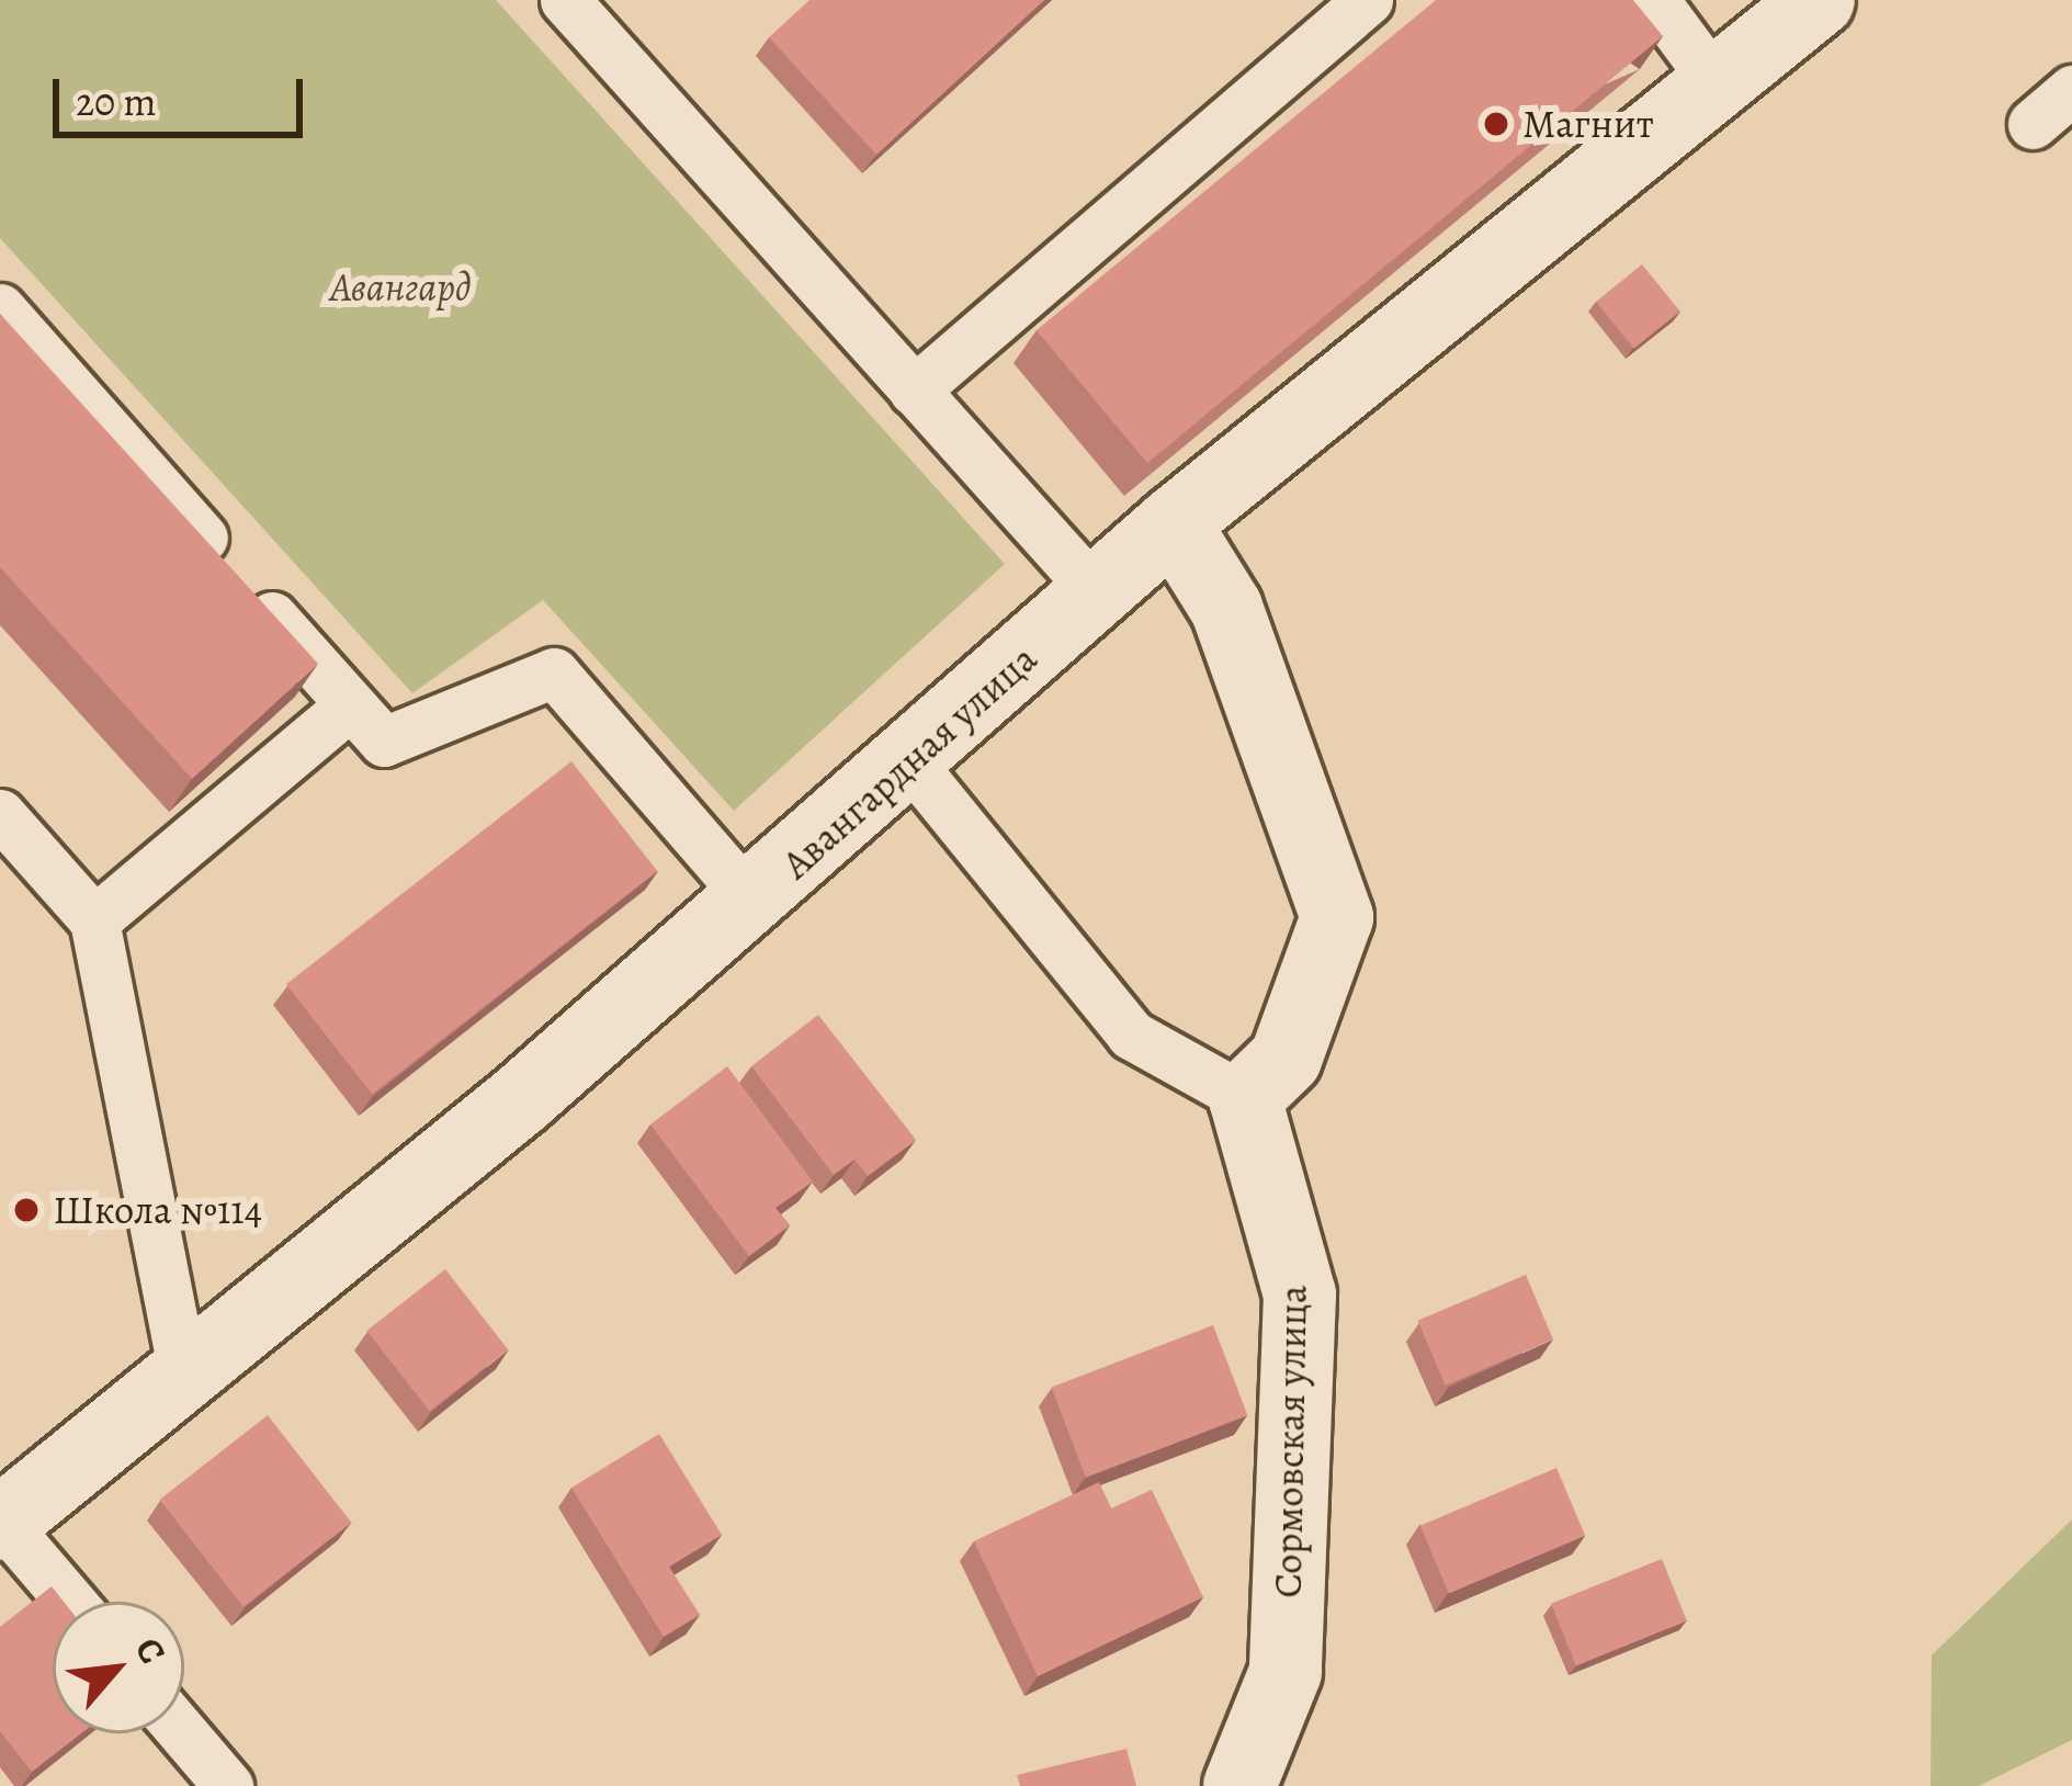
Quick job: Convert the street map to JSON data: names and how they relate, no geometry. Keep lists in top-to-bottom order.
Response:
{
  "streets": {
    "street": ["Авангардная улица", "Сормовская улица"]
  },
  "parks": ["Авангард"],
  "places": ["Магнит", "Школа №114"],
  "scale_bar": "20 m",
  "north": "top right"
}
